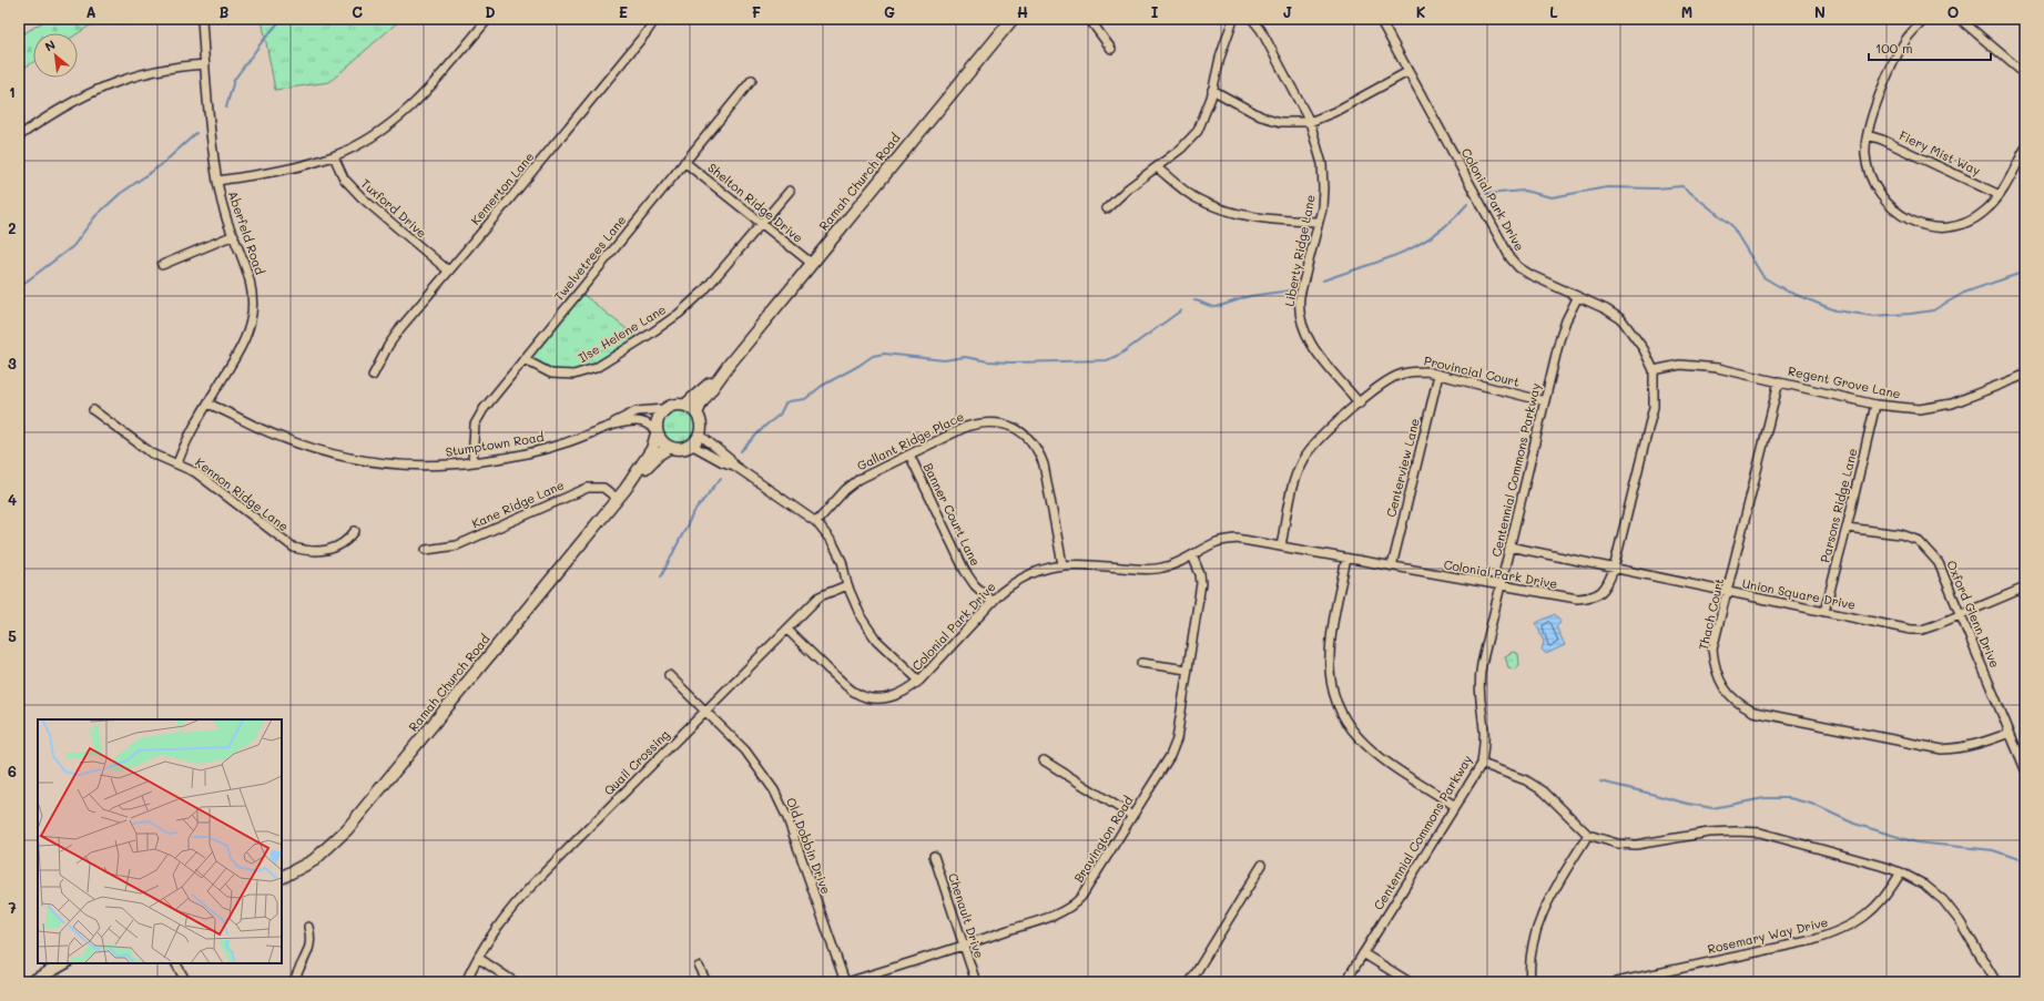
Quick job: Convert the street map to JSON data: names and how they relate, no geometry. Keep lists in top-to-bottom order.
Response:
{
  "streets": {
    "main road": ["Ramah Church Road"],
    "street": [
      "Fiery Mist Way",
      "Kemerton Lane",
      "Colonial Park Drive",
      "Shelton Ridge Drive",
      "Tuxford Drive",
      "Aberfeld Road",
      "Liberty Ridge Lane",
      "Twelvetrees Lane",
      "Ilse Helene Lane",
      "Provincial Court",
      "Regent Grove Lane",
      "Gallant Ridge Place",
      "Stumptown Road",
      "Centerview Lane",
      "Centennial Commons Parkway",
      "Kennon Ridge Lane",
      "Kane Ridge Lane",
      "Parsons Ridge Lane",
      "Banner Court Lane",
      "Union Square Drive",
      "Thach Court",
      "Oxford Glenn Drive",
      "Quail Crossing",
      "Bravington Road",
      "Old Dobbin Drive",
      "Chenault Drive",
      "Rosemary Way Drive"
    ]
  },
  "crossings": [
    ["Ramah Church Road", "Shelton Ridge Drive"],
    ["Ramah Church Road", "Stumptown Road"],
    ["Ramah Church Road", "Kane Ridge Lane"],
    ["Kemerton Lane", "Tuxford Drive"],
    ["Colonial Park Drive", "Provincial Court"],
    ["Colonial Park Drive", "Regent Grove Lane"],
    ["Colonial Park Drive", "Gallant Ridge Place"],
    ["Colonial Park Drive", "Centerview Lane"],
    ["Colonial Park Drive", "Centennial Commons Parkway"],
    ["Colonial Park Drive", "Banner Court Lane"],
    ["Colonial Park Drive", "Union Square Drive"],
    ["Colonial Park Drive", "Quail Crossing"],
    ["Colonial Park Drive", "Bravington Road"],
    ["Shelton Ridge Drive", "Twelvetrees Lane"],
    ["Shelton Ridge Drive", "Ilse Helene Lane"],
    ["Aberfeld Road", "Stumptown Road"],
    ["Aberfeld Road", "Kennon Ridge Lane"],
    ["Liberty Ridge Lane", "Provincial Court"],
    ["Twelvetrees Lane", "Ilse Helene Lane"],
    ["Twelvetrees Lane", "Stumptown Road"],
    ["Provincial Court", "Centerview Lane"],
    ["Provincial Court", "Centennial Commons Parkway"],
    ["Regent Grove Lane", "Parsons Ridge Lane"],
    ["Regent Grove Lane", "Thach Court"],
    ["Gallant Ridge Place", "Banner Court Lane"],
    ["Centennial Commons Parkway", "Union Square Drive"],
    ["Parsons Ridge Lane", "Union Square Drive"],
    ["Parsons Ridge Lane", "Oxford Glenn Drive"],
    ["Union Square Drive", "Thach Court"],
    ["Union Square Drive", "Oxford Glenn Drive"],
    ["Thach Court", "Oxford Glenn Drive"],
    ["Quail Crossing", "Old Dobbin Drive"],
    ["Bravington Road", "Old Dobbin Drive"],
    ["Bravington Road", "Chenault Drive"]
  ],
  "scale_bar": "100 m",
  "north": "top left",
  "grid": {
    "columns": [
      "A",
      "B",
      "C",
      "D",
      "E",
      "F",
      "G",
      "H",
      "I",
      "J",
      "K",
      "L",
      "M",
      "N",
      "O"
    ],
    "rows": [
      "1",
      "2",
      "3",
      "4",
      "5",
      "6",
      "7"
    ]
  }
}
